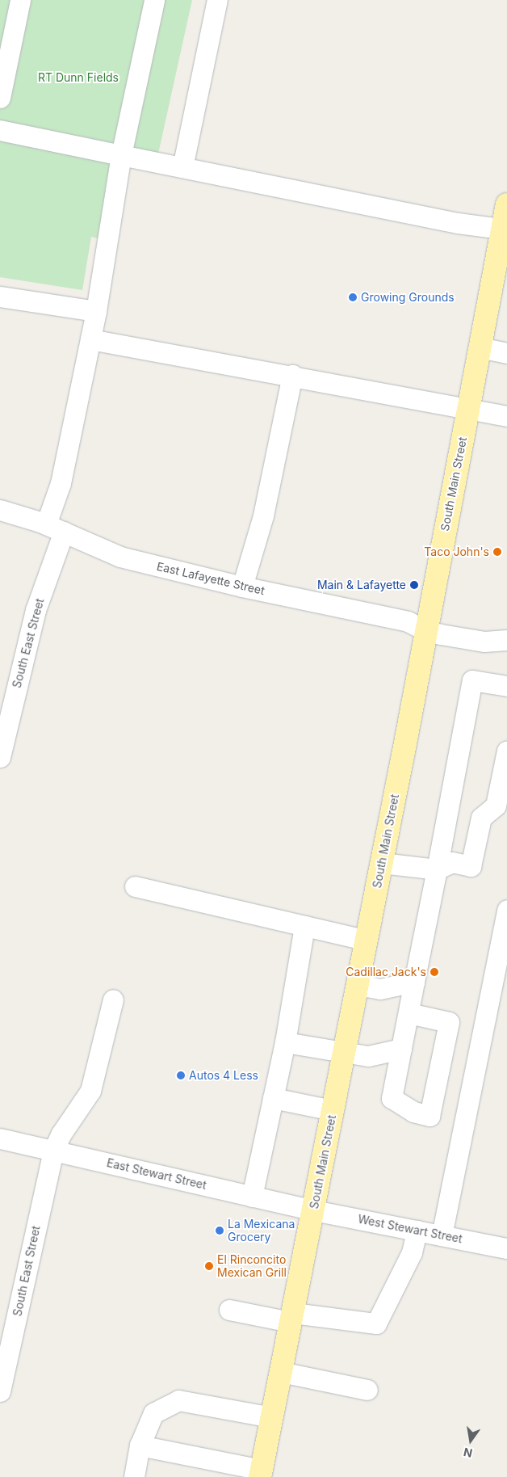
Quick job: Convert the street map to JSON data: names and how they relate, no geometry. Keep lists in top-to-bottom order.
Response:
{
  "streets": {
    "main road": ["South Main Street"],
    "street": [
      "East Lafayette Street",
      "South East Street",
      "East Stewart Street",
      "West Stewart Street"
    ]
  },
  "crossings": [
    ["South Main Street", "East Lafayette Street"],
    ["South Main Street", "East Stewart Street"],
    ["South Main Street", "West Stewart Street"],
    ["East Lafayette Street", "South East Street"],
    ["South East Street", "East Stewart Street"],
    ["East Stewart Street", "West Stewart Street"]
  ],
  "parks": ["RT Dunn Fields"],
  "places": [
    "Growing Grounds",
    "Taco John's",
    "Main & Lafayette",
    "Cadillac Jack's",
    "Autos 4 Less",
    "La Mexicana Grocery",
    "El Rinconcito Mexican Grill"
  ],
  "north": "bottom"
}
